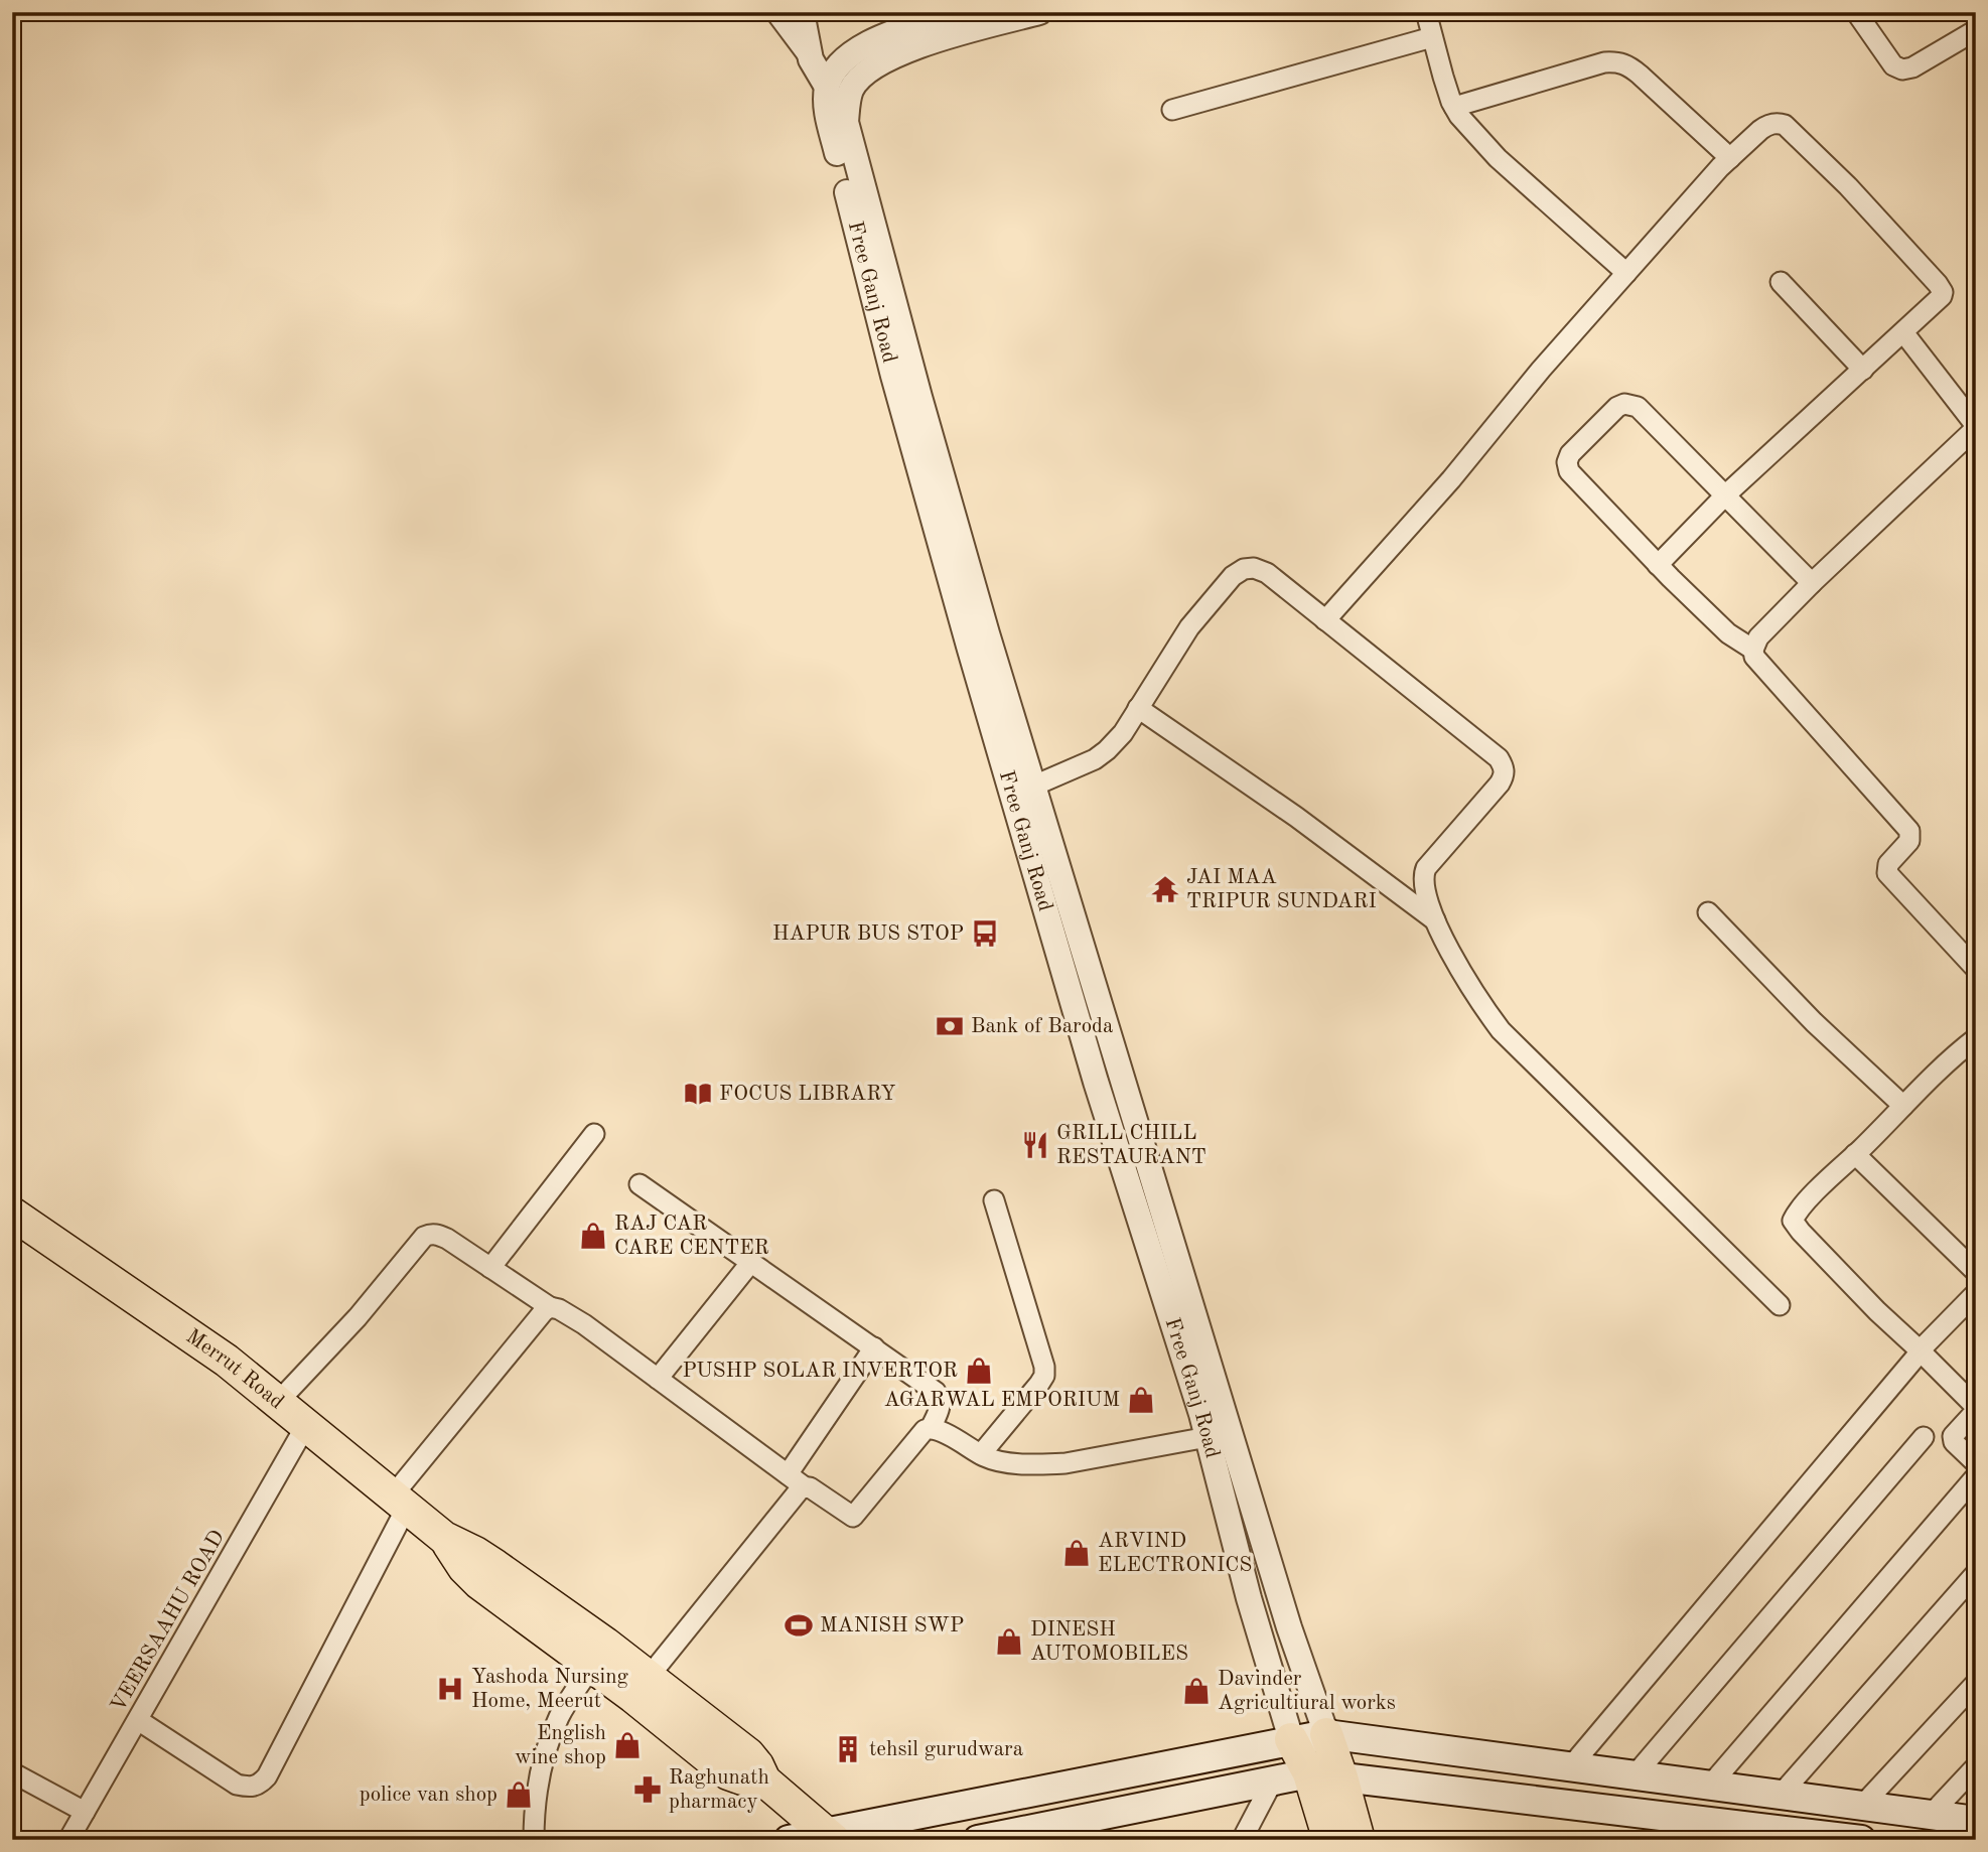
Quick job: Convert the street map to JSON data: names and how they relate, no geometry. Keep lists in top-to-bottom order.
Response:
{
  "streets": {
    "main road": ["Merrut Road"],
    "street": ["Free Ganj Road", "VEERSAAHU ROAD"]
  },
  "crossings": [
    ["Merrut Road", "VEERSAAHU ROAD"]
  ],
  "places": {
    "temple": ["JAI MAA TRIPUR SUNDARI"],
    "bus stop": ["HAPUR BUS STOP"],
    "bank": ["Bank of Baroda"],
    "library": ["FOCUS LIBRARY"],
    "restaurant": ["GRILL CHILL RESTAURANT"],
    "shop": [
      "RAJ CAR CARE CENTER",
      "PUSHP SOLAR INVERTOR",
      "AGARWAL EMPORIUM",
      "ARVIND ELECTRONICS",
      "DINESH AUTOMOBILES",
      "Davinder Agricultiural works",
      "English wine shop",
      "police van shop"
    ],
    "sports": ["MANISH SWP"],
    "hospital": ["Yashoda Nursing Home, Meerut"],
    "building": ["tehsil gurudwara"],
    "pharmacy": ["Raghunath pharmacy"]
  }
}
